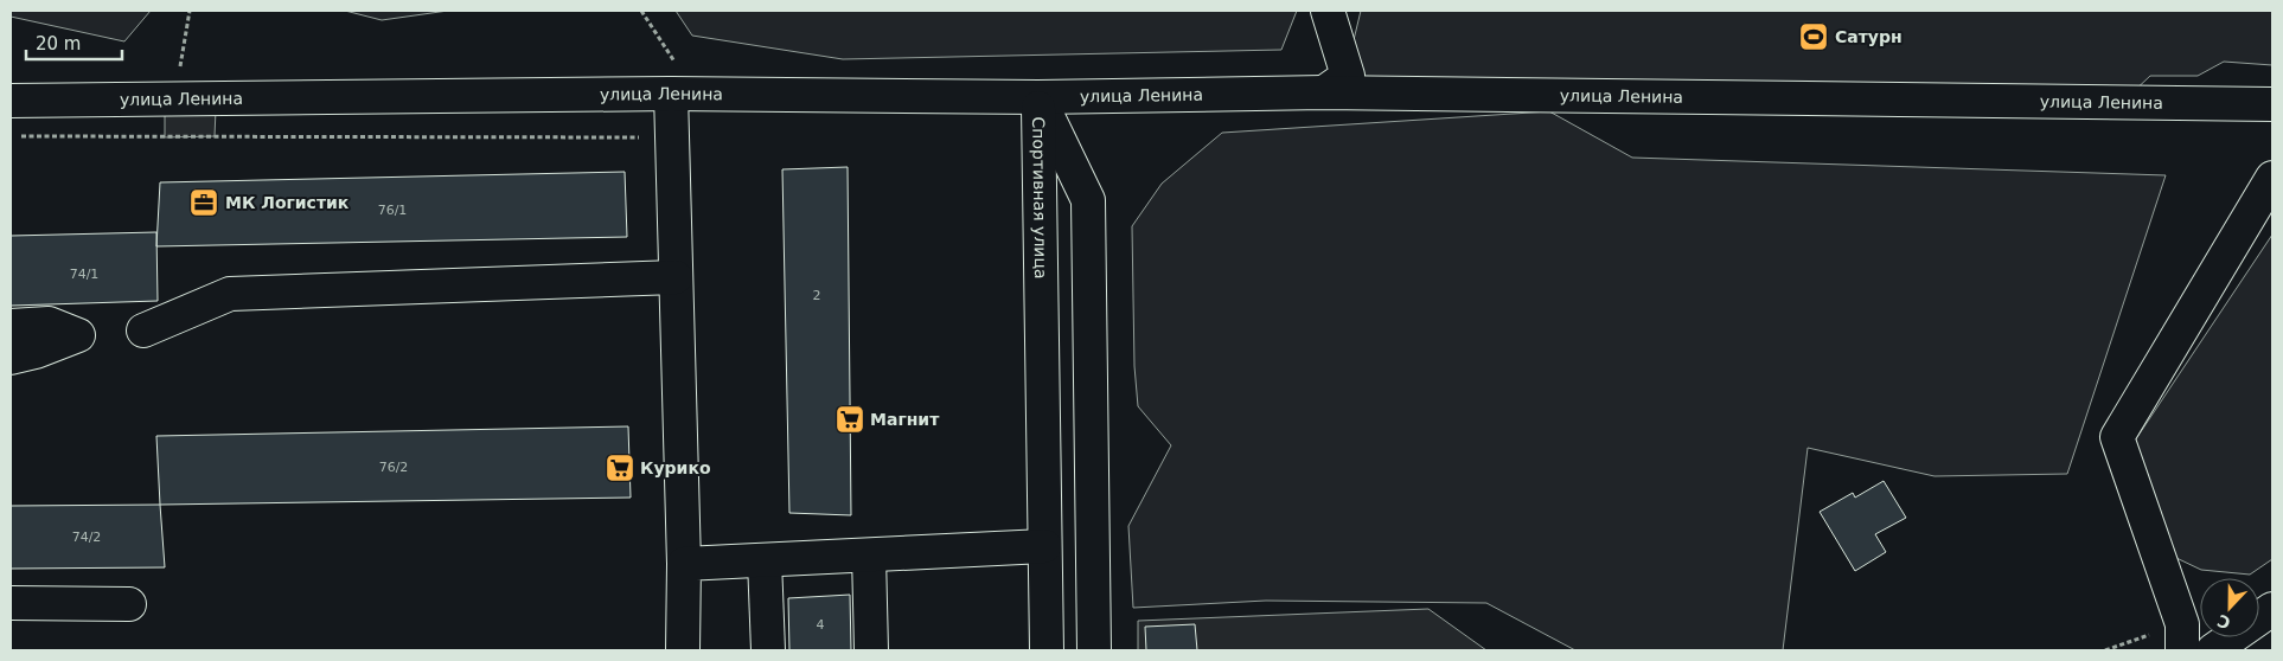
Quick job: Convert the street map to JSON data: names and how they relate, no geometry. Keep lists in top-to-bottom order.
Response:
{
  "streets": {
    "street": ["улица Ленина", "Спортивная улица"]
  },
  "crossings": [
    ["улица Ленина", "Спортивная улица"]
  ],
  "places": {
    "sports": ["Сатурн"],
    "office": ["МК Логистик"],
    "supermarket": ["Магнит", "Курико"]
  },
  "house_numbers": [
    "76/1",
    "74/1",
    "2",
    "76/2",
    "74/2",
    "4"
  ],
  "scale_bar": "20 m",
  "north": "bottom"
}
